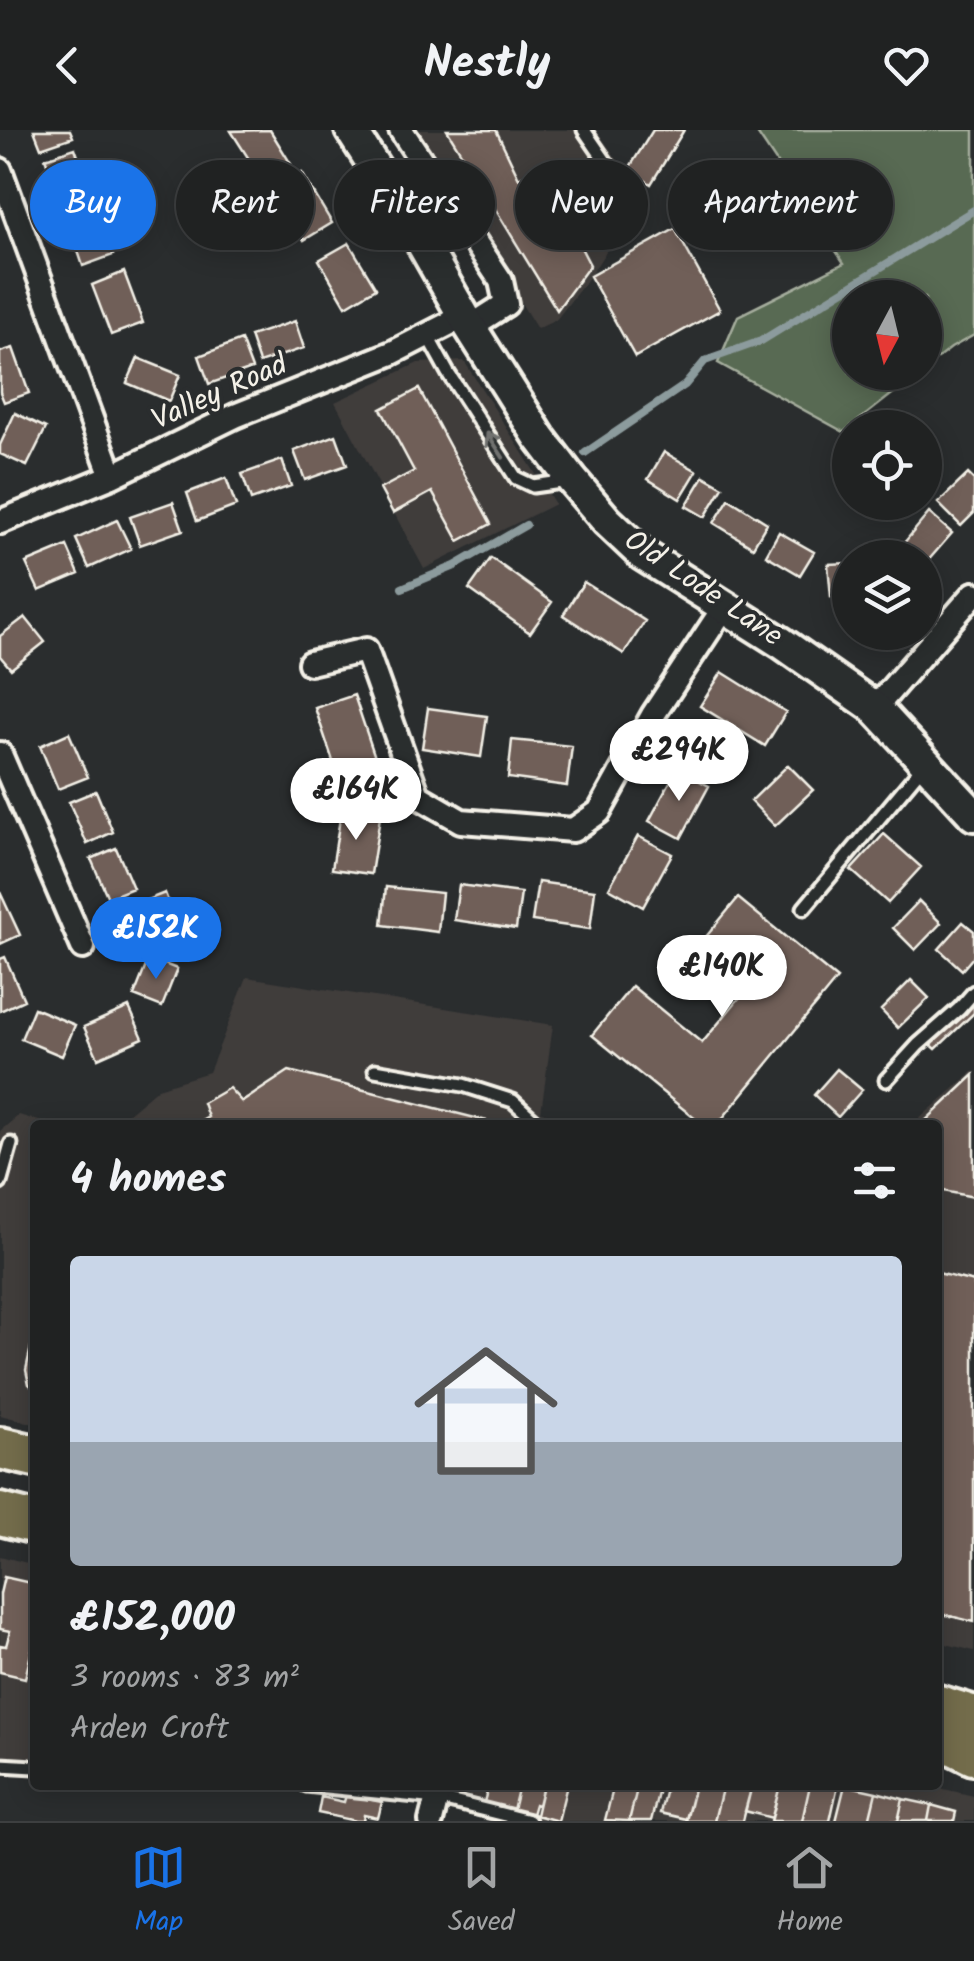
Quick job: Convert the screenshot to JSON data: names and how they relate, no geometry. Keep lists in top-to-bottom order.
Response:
{
  "streets": {
    "street": ["Valley Road", "Old Lode Lane"]
  },
  "crossings": [
    ["Valley Road", "Old Lode Lane"]
  ],
  "north": "bottom",
  "page": {
    "header": "Nestly",
    "chip": [
      "Buy",
      "Rent",
      "Filters",
      "New",
      "Apartment"
    ],
    "price": [
      "£294K",
      "£164K",
      "£152K",
      "£140K"
    ],
    "heading": "4 homes",
    "list": [
      {
        "name": "£152,000",
        "note": "3 rooms · 83 m² · Arden Croft"
      }
    ],
    "tabs": ["Map", "Saved", "Home"]
  }
}
